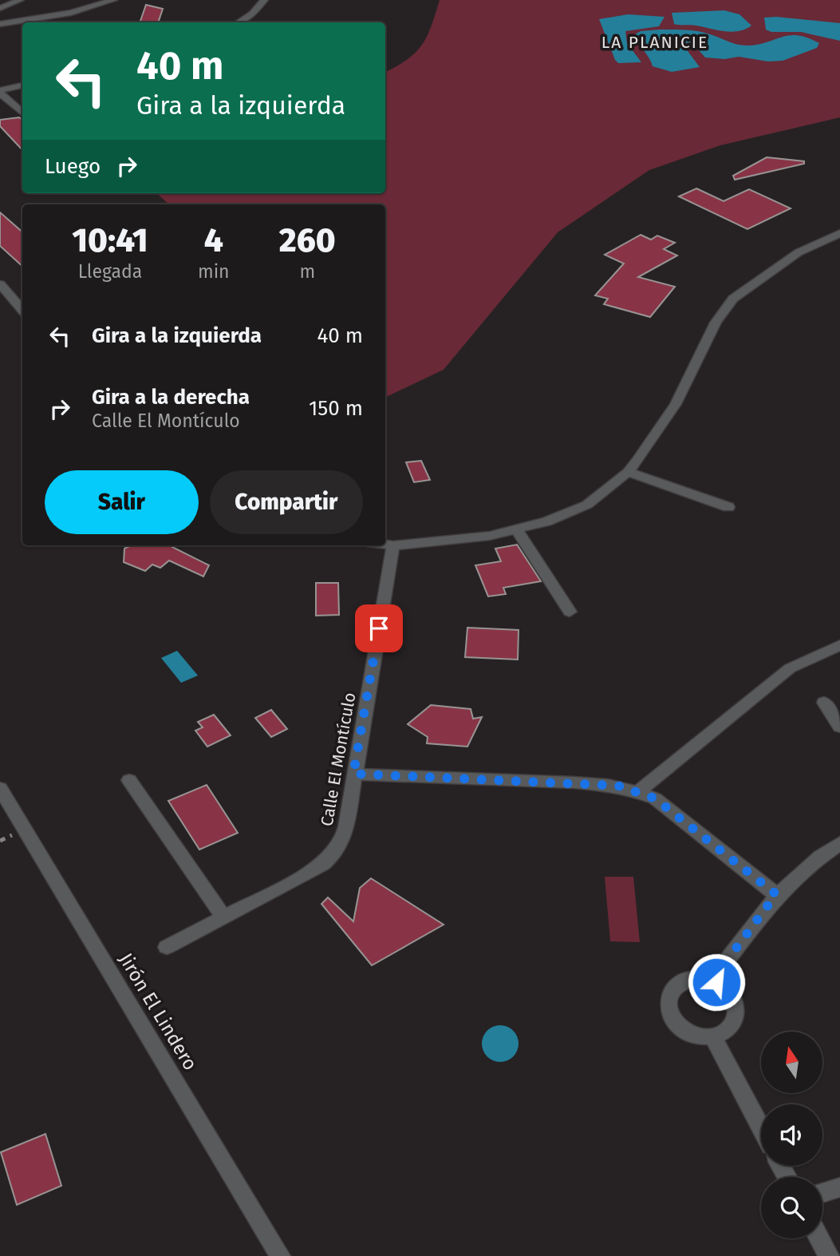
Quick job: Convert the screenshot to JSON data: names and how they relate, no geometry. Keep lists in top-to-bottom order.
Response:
{
  "streets": {
    "street": ["Calle El Montículo", "Jirón El Lindero"]
  },
  "districts": ["LA PLANICIE"],
  "north": "top",
  "page": {
    "turn": ["40 m", "Gira a la izquierda"],
    "then": "Luego",
    "eta": [
      "10:41",
      "Llegada",
      "4",
      "min",
      "260",
      "m"
    ],
    "list": [
      {
        "name": "Gira a la izquierda",
        "value": "40 m"
      },
      {
        "name": "Gira a la derecha",
        "note": "Calle El Montículo",
        "value": "150 m"
      }
    ],
    "buttons": ["Salir", "Compartir"]
  }
}
